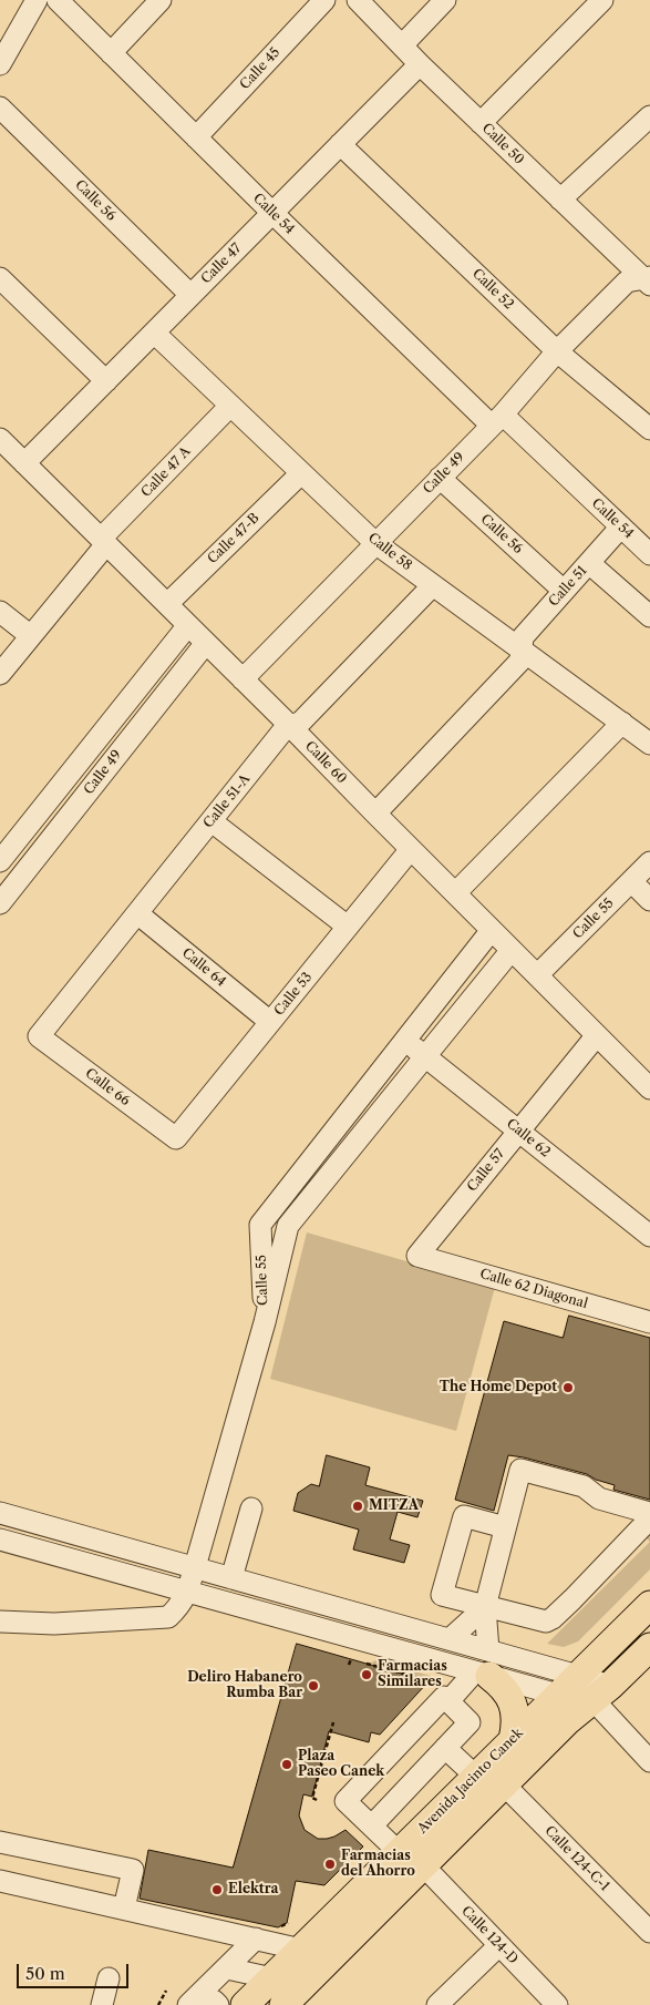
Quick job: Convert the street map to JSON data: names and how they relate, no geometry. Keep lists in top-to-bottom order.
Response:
{
  "streets": {
    "main road": ["Avenida Jacinto Canek"],
    "street": [
      "Calle 45",
      "Calle 50",
      "Calle 56",
      "Calle 54",
      "Calle 47",
      "Calle 52",
      "Calle 47 A",
      "Calle 49",
      "Calle 47-B",
      "Calle 58",
      "Calle 51",
      "Calle 60",
      "Calle 51-A",
      "Calle 55",
      "Calle 64",
      "Calle 53",
      "Calle 66",
      "Calle 62",
      "Calle 57",
      "Calle 62 Diagonal",
      "Calle 124-C-1",
      "Calle 124-D"
    ]
  },
  "crossings": [
    ["Calle 45", "Calle 54"],
    ["Calle 50", "Calle 47"],
    ["Calle 50", "Calle 49"],
    ["Calle 56", "Calle 47"],
    ["Calle 56", "Calle 49"],
    ["Calle 56", "Calle 51"],
    ["Calle 54", "Calle 47"],
    ["Calle 54", "Calle 49"],
    ["Calle 54", "Calle 51"],
    ["Calle 47", "Calle 52"],
    ["Calle 47", "Calle 58"],
    ["Calle 47", "Calle 60"],
    ["Calle 52", "Calle 49"],
    ["Calle 47 A", "Calle 58"],
    ["Calle 47 A", "Calle 60"],
    ["Calle 49", "Calle 58"],
    ["Calle 49", "Calle 60"],
    ["Calle 47-B", "Calle 58"],
    ["Calle 47-B", "Calle 60"],
    ["Calle 58", "Calle 51"],
    ["Calle 58", "Calle 51-A"],
    ["Calle 60", "Calle 51-A"],
    ["Calle 60", "Calle 55"],
    ["Calle 60", "Calle 53"],
    ["Calle 60", "Calle 57"],
    ["Calle 51-A", "Calle 64"],
    ["Calle 51-A", "Calle 66"],
    ["Calle 55", "Calle 62"],
    ["Calle 64", "Calle 53"],
    ["Calle 53", "Calle 66"],
    ["Calle 62", "Calle 57"],
    ["Calle 57", "Calle 62 Diagonal"],
    ["Avenida Jacinto Canek", "Calle 124-C-1"],
    ["Avenida Jacinto Canek", "Calle 124-D"]
  ],
  "places": [
    "The Home Depot",
    "MITZA",
    "Farmacias Similares",
    "Deliro Habanero Rumba Bar",
    "Plaza Paseo Canek",
    "Farmacias del Ahorro",
    "Elektra"
  ],
  "scale_bar": "50 m"
}
